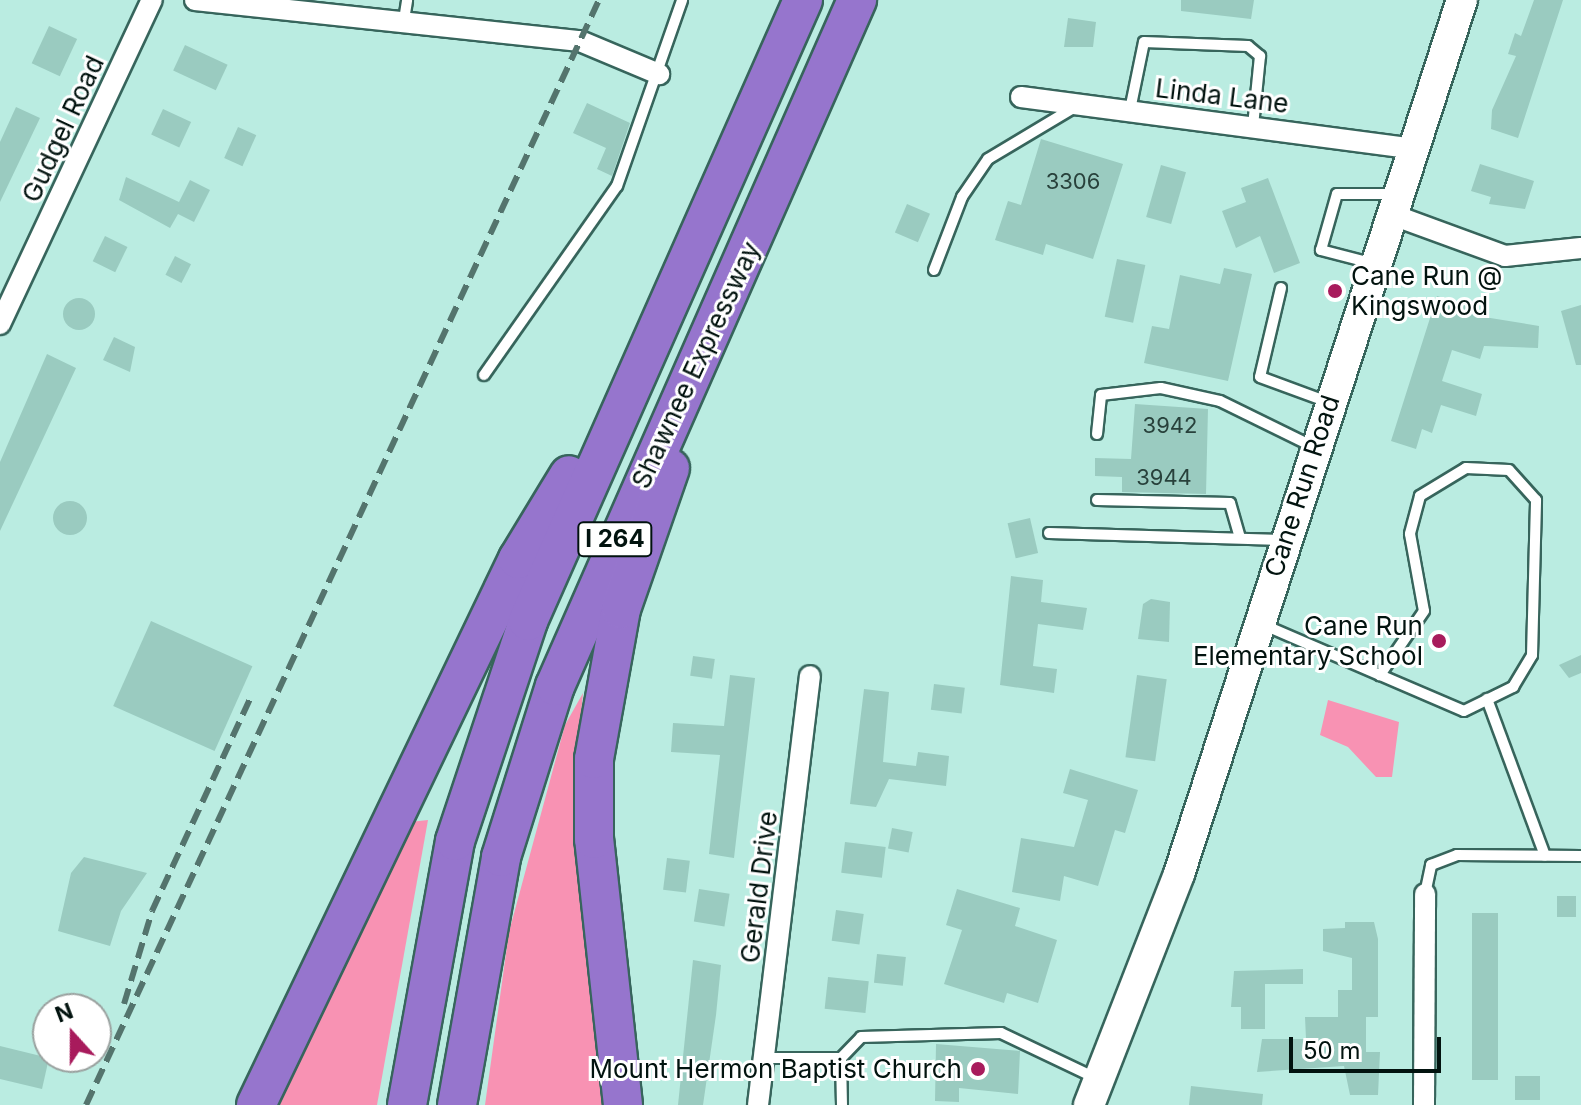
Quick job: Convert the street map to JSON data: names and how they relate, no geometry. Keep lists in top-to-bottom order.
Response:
{
  "streets": {
    "highway": ["Shawnee Expressway", "I 264"],
    "main road": ["Cane Run Road"],
    "street": ["Linda Lane", "Gudgel Road", "Gerald Drive"]
  },
  "crossings": [
    ["Linda Lane", "Cane Run Road"]
  ],
  "places": ["Cane Run @ Kingswood", "Cane Run Elementary School", "Mount Hermon Baptist Church"],
  "house_numbers": ["3306", "3942", "3944"],
  "scale_bar": "50 m",
  "north": "top"
}
